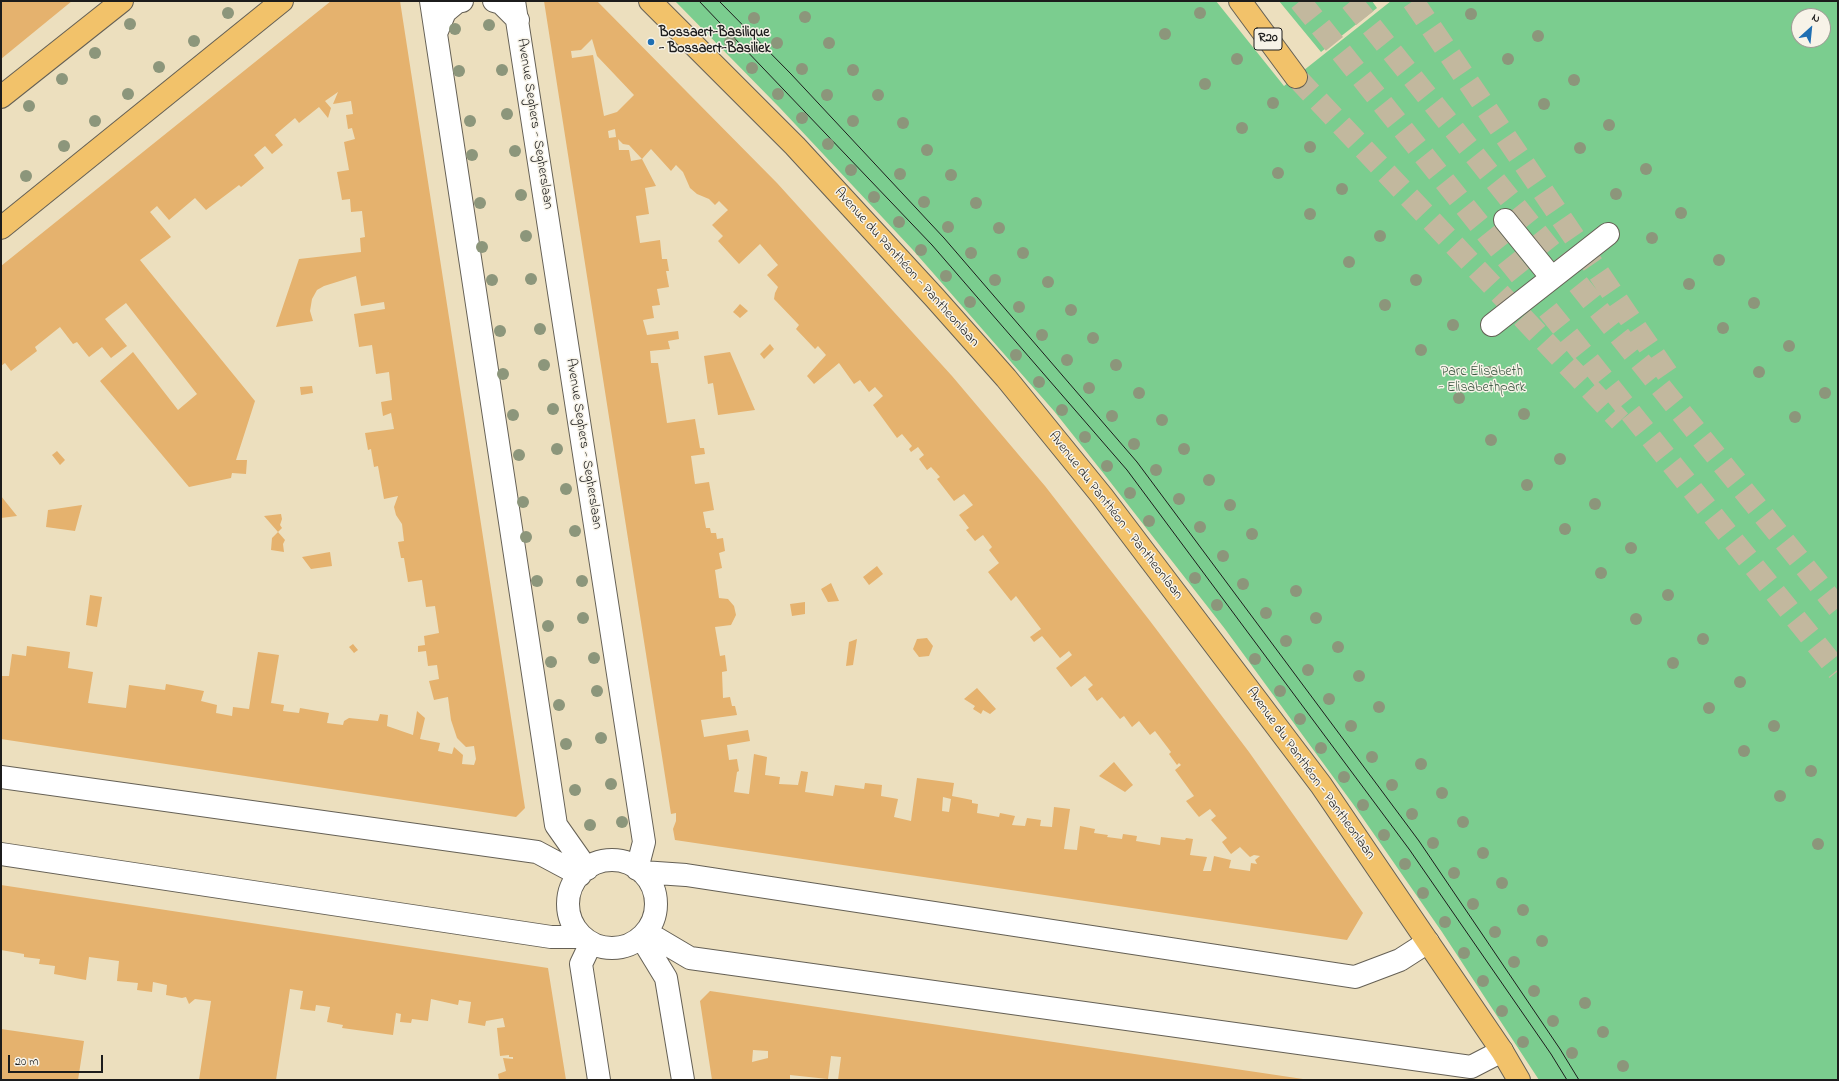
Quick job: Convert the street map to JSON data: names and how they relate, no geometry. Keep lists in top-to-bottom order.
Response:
{
  "streets": {
    "main road": ["R20", "Avenue du Panthéon - Pantheonlaan"],
    "street": ["Avenue Seghers - Segherslaan"]
  },
  "parks": ["Parc Élisabeth - Elisabethpark"],
  "places": ["Bossaert-Basilique - Bossaert-Basiliek"],
  "scale_bar": "20 m",
  "north": "top right"
}
